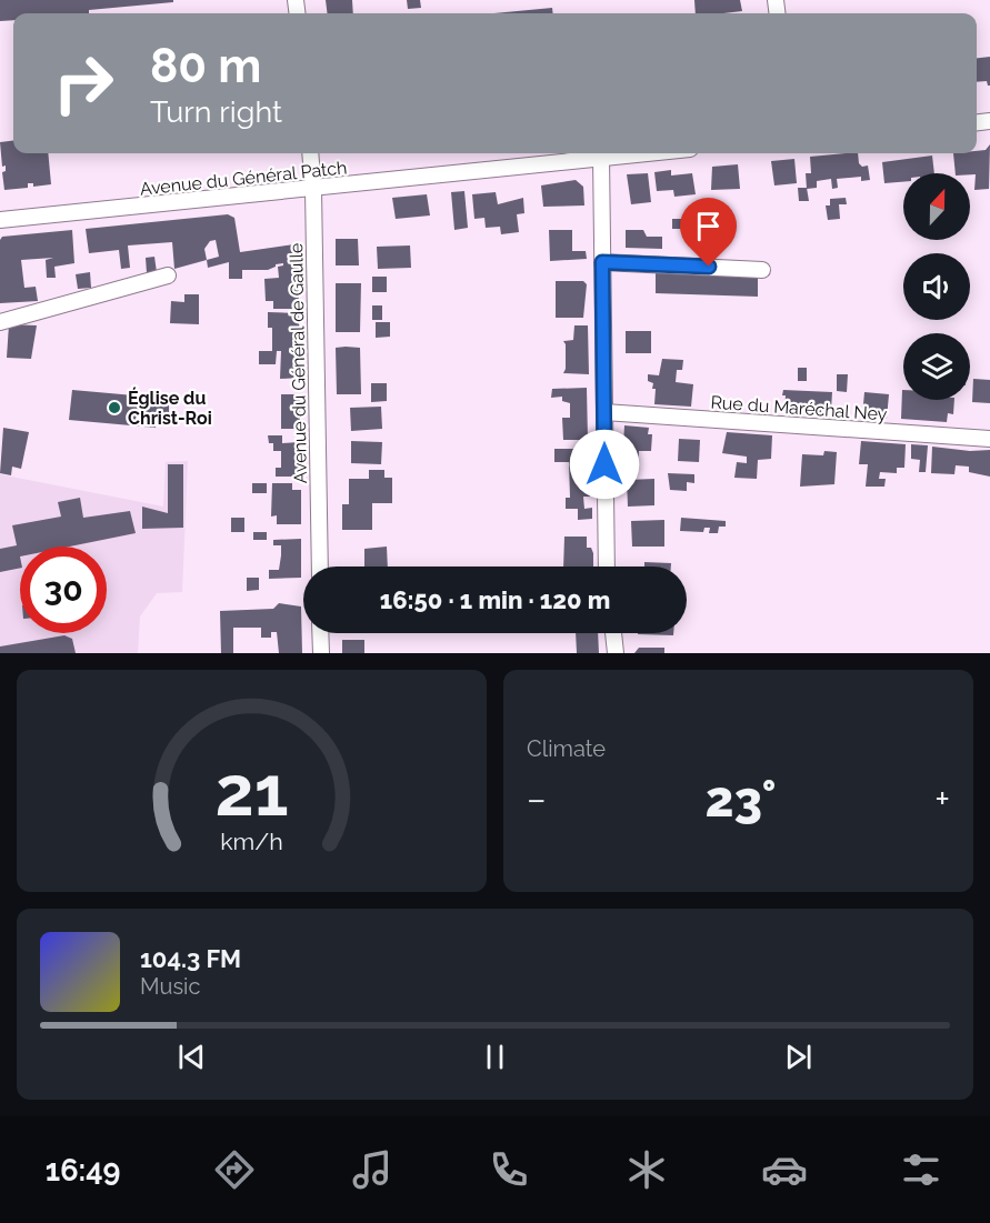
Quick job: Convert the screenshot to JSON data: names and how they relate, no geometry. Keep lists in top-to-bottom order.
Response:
{
  "streets": {
    "street": ["Avenue du Général Patch", "Avenue du Général de Gaulle", "Rue du Maréchal Ney"]
  },
  "crossings": [
    ["Avenue du Général Patch", "Avenue du Général de Gaulle"]
  ],
  "places": ["Église du Christ-Roi"],
  "north": "top",
  "page": {
    "turn": ["80 m", "Turn right"],
    "limit": "30",
    "trip": "16:50 · 1 min · 120 m",
    "tile": "Climate",
    "heat": ["−", "23°", "+"],
    "song": ["104.3 FM", "Music"],
    "tabs": "16:49",
    "gauge": ["21", "km/h"]
  }
}
